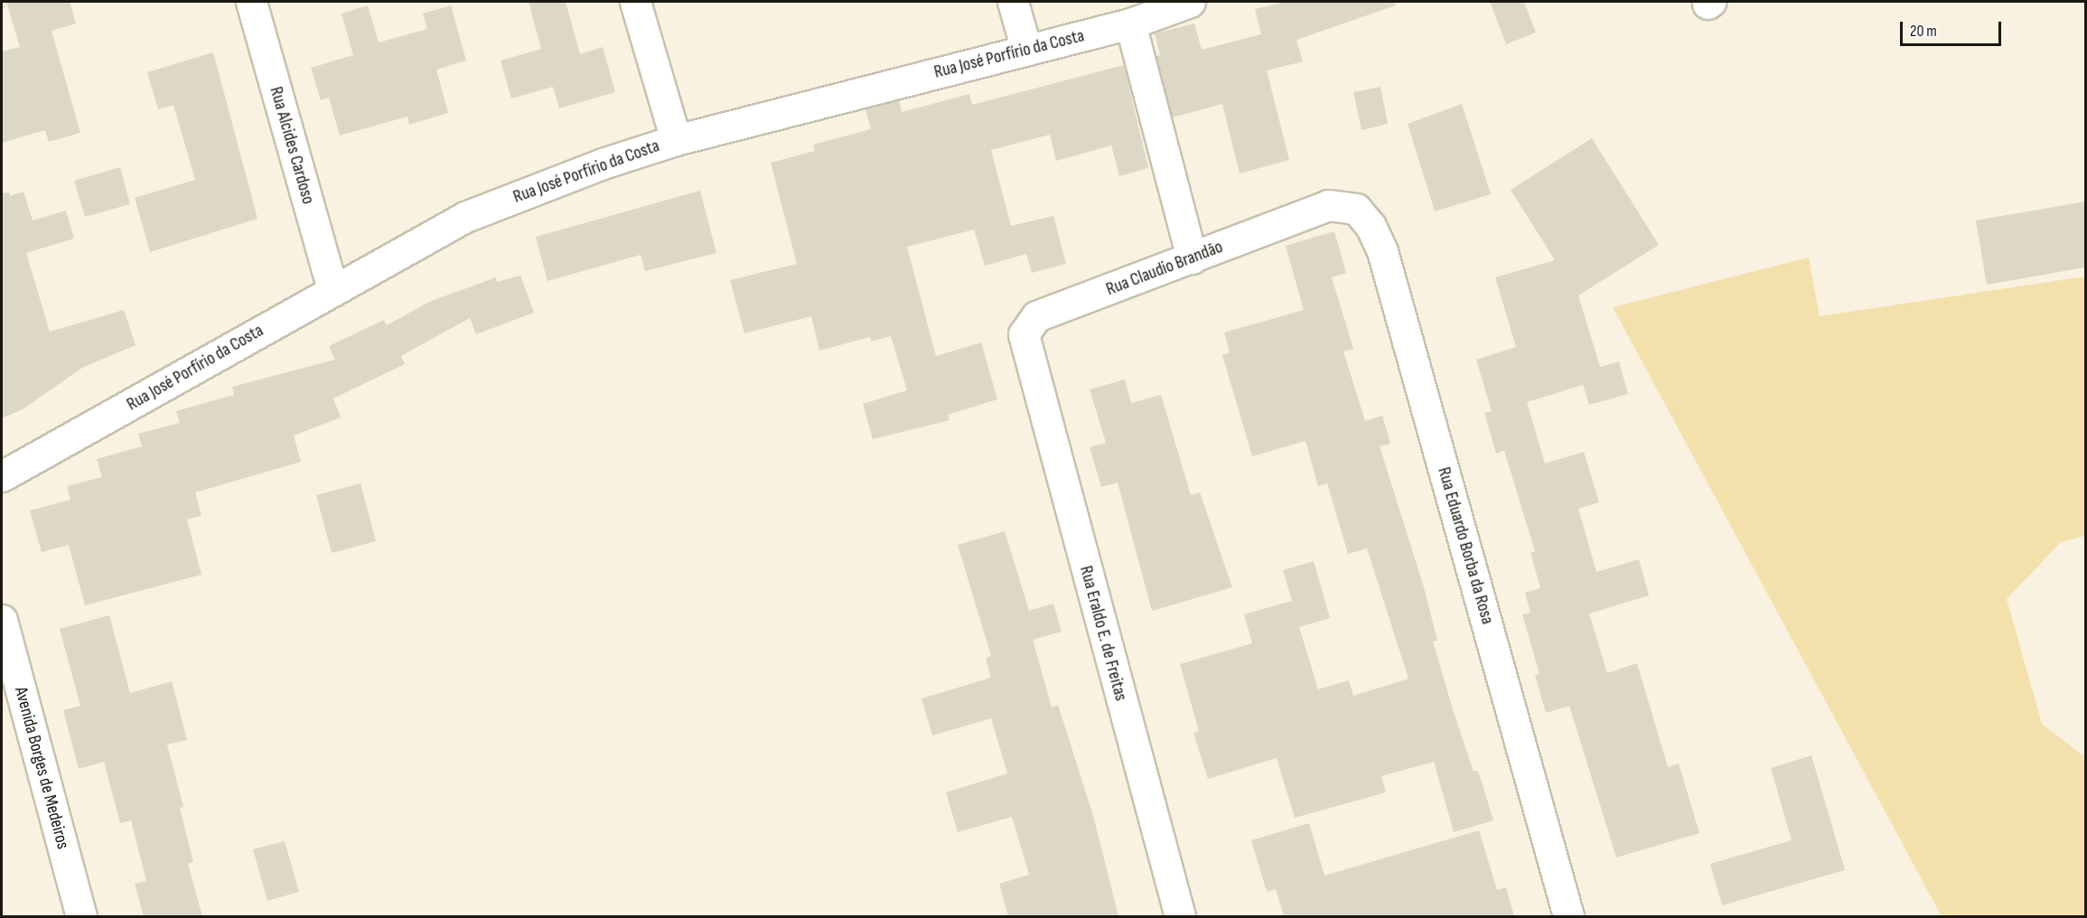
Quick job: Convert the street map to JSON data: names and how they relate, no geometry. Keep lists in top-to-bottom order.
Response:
{
  "streets": {
    "street": [
      "Rua José Porfírio da Costa",
      "Rua Alcides Cardoso",
      "Rua Claudio Brandão",
      "Rua Eduardo Borba da Rosa",
      "Rua Eraldo E. de Freitas",
      "Avenida Borges de Medeiros"
    ]
  },
  "crossings": [
    ["Rua José Porfírio da Costa", "Rua Alcides Cardoso"],
    ["Rua Claudio Brandão", "Rua Eduardo Borba da Rosa"],
    ["Rua Claudio Brandão", "Rua Eraldo E. de Freitas"]
  ],
  "scale_bar": "20 m"
}
